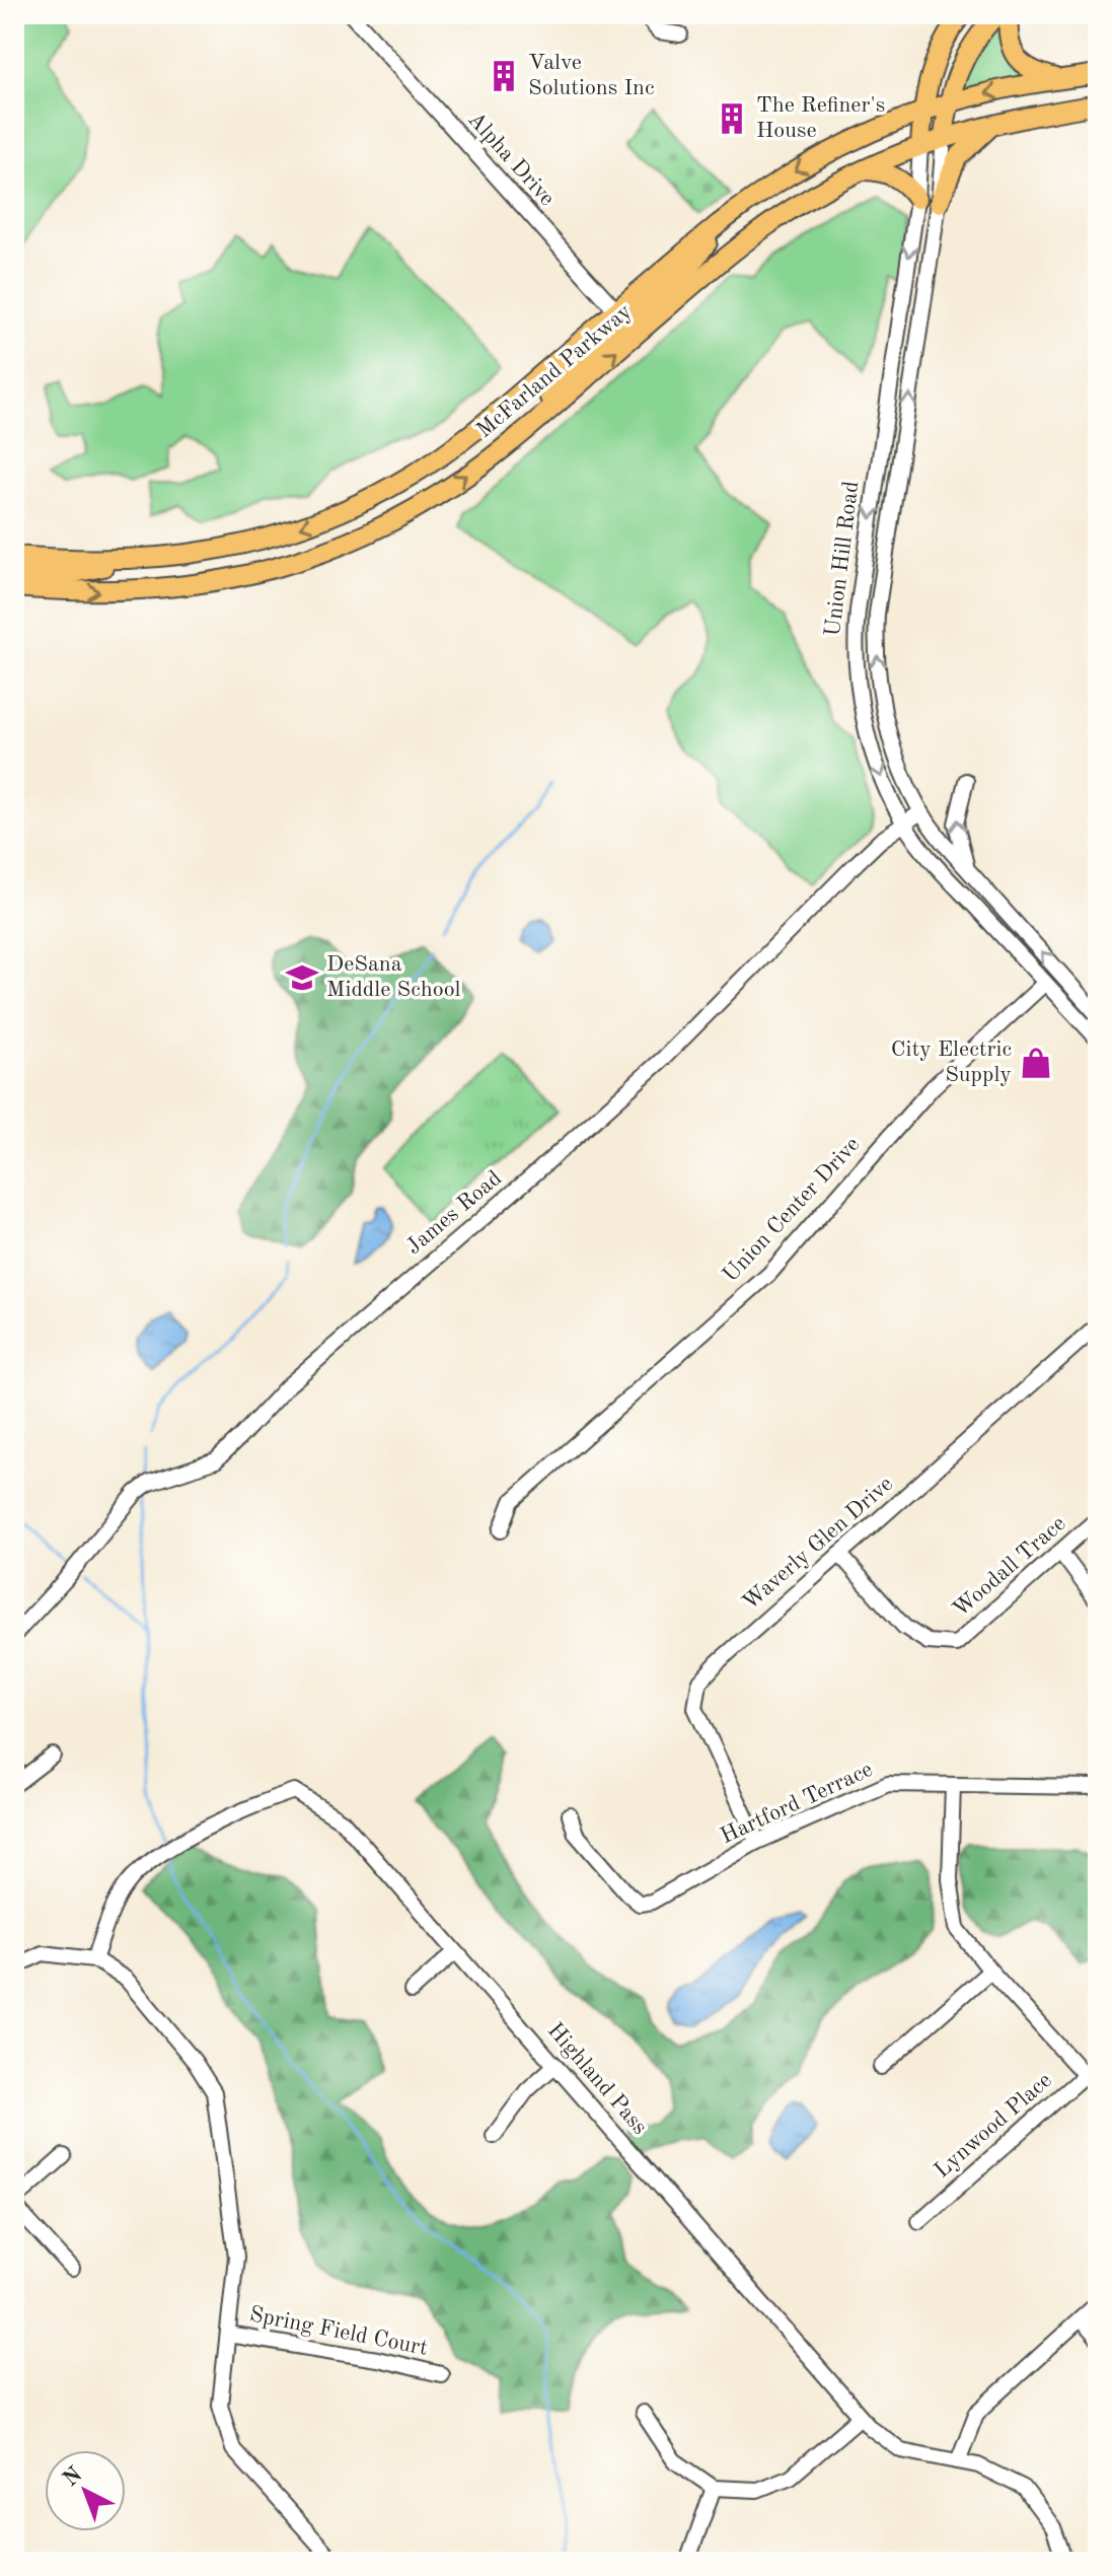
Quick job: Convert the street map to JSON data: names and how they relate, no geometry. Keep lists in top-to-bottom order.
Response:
{
  "streets": {
    "main road": ["McFarland Parkway", "Union Hill Road"],
    "street": [
      "Alpha Drive",
      "Union Center Drive",
      "James Road",
      "Waverly Glen Drive",
      "Woodall Trace",
      "Hartford Terrace",
      "Highland Pass",
      "Lynwood Place",
      "Spring Field Court"
    ]
  },
  "crossings": [
    ["Alpha Drive", "McFarland Parkway"],
    ["McFarland Parkway", "Union Hill Road"],
    ["Union Hill Road", "Union Center Drive"],
    ["Union Hill Road", "James Road"],
    ["Waverly Glen Drive", "Woodall Trace"],
    ["Waverly Glen Drive", "Hartford Terrace"]
  ],
  "places": {
    "building": ["Valve Solutions Inc", "The Refiner's House"],
    "school or university": ["DeSana Middle School"],
    "shop": ["City Electric Supply"]
  },
  "north": "top left"
}
